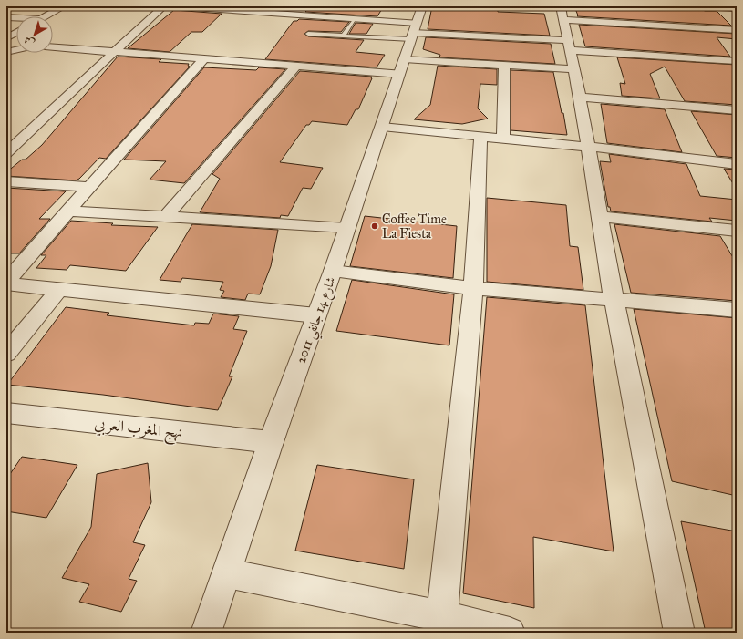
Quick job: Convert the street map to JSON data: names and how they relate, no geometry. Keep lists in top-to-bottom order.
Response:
{
  "streets": {
    "street": ["شارع 14 جانفي 2011", "نهج المغرب العربي"]
  },
  "crossings": [
    ["شارع 14 جانفي 2011", "نهج المغرب العربي"]
  ],
  "places": ["Coffee Time La Fiesta"],
  "north": "bottom left"
}
